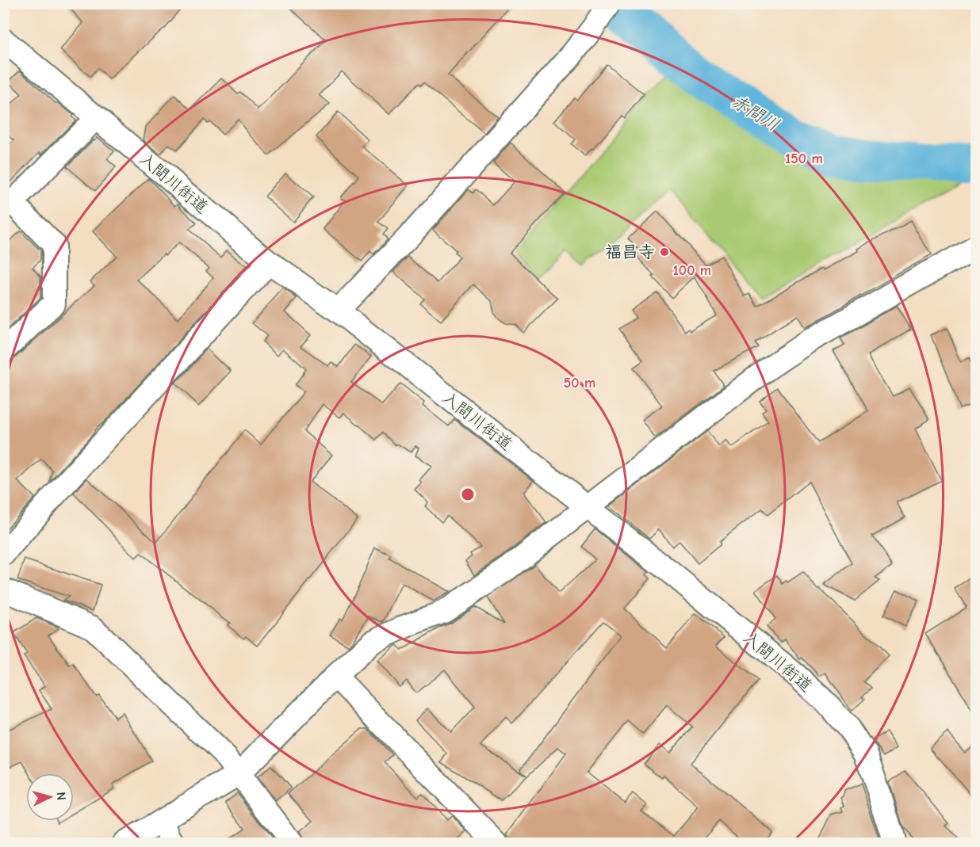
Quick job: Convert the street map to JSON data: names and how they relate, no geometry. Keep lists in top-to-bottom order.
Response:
{
  "streets": {
    "street": ["入間川街道"]
  },
  "water": ["赤間川"],
  "places": ["福昌寺"],
  "north": "right",
  "rings": ["150 m", "100 m", "50 m"]
}
